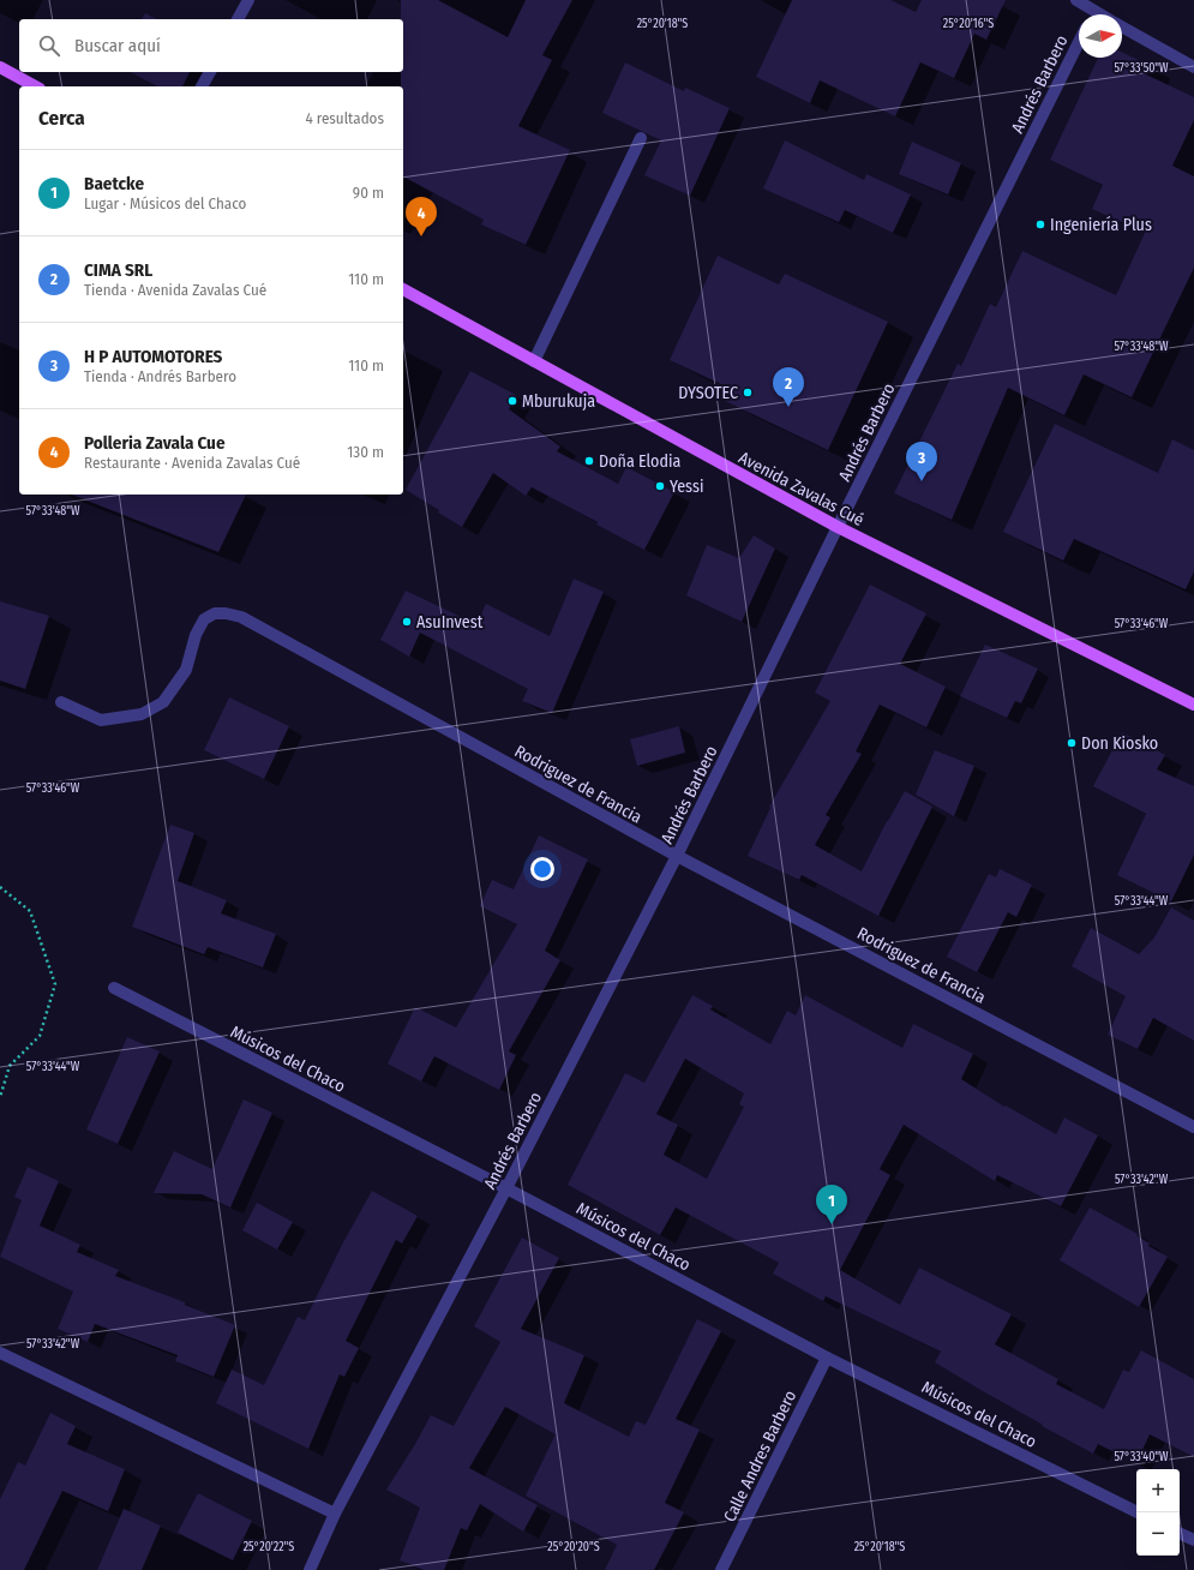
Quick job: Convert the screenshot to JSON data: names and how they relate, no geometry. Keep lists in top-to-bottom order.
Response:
{
  "streets": {
    "main road": ["Avenida Zavalas Cué"],
    "street": [
      "Andrés Barbero",
      "Rodriguez de Francia",
      "Músicos del Chaco",
      "Calle Andres Barbero"
    ]
  },
  "crossings": [
    ["Andrés Barbero", "Avenida Zavalas Cué"],
    ["Andrés Barbero", "Rodriguez de Francia"],
    ["Andrés Barbero", "Músicos del Chaco"],
    ["Músicos del Chaco", "Calle Andres Barbero"]
  ],
  "places": [
    "Ingeniería Plus",
    "DYSOTEC",
    "Mburukuja",
    "Doña Elodia",
    "Yessi",
    "AsuInvest",
    "Don Kiosko"
  ],
  "north": "right",
  "page": {
    "search": "Buscar aquí",
    "heading": ["Cerca", "4 resultados"],
    "list": [
      {
        "mark": "1",
        "name": "Baetcke",
        "note": "Lugar · Músicos del Chaco",
        "value": "90 m"
      },
      {
        "mark": "2",
        "name": "CIMA SRL",
        "note": "Tienda · Avenida Zavalas Cué",
        "value": "110 m"
      },
      {
        "mark": "3",
        "name": "H P AUTOMOTORES",
        "note": "Tienda · Andrés Barbero",
        "value": "110 m"
      },
      {
        "mark": "4",
        "name": "Polleria Zavala Cue",
        "note": "Restaurante · Avenida Zavalas Cué",
        "value": "130 m"
      }
    ],
    "pins": [
      "4",
      "2",
      "3",
      "1"
    ],
    "map_buttons": ["+", "−"]
  },
  "coordinates": [
    "25°20'18\"S",
    "25°20'16\"S",
    "57°33'50\"W",
    "57°33'48\"W",
    "57°33'46\"W",
    "57°33'44\"W",
    "57°33'42\"W",
    "57°33'40\"W",
    "25°20'22\"S",
    "25°20'20\"S"
  ]
}
